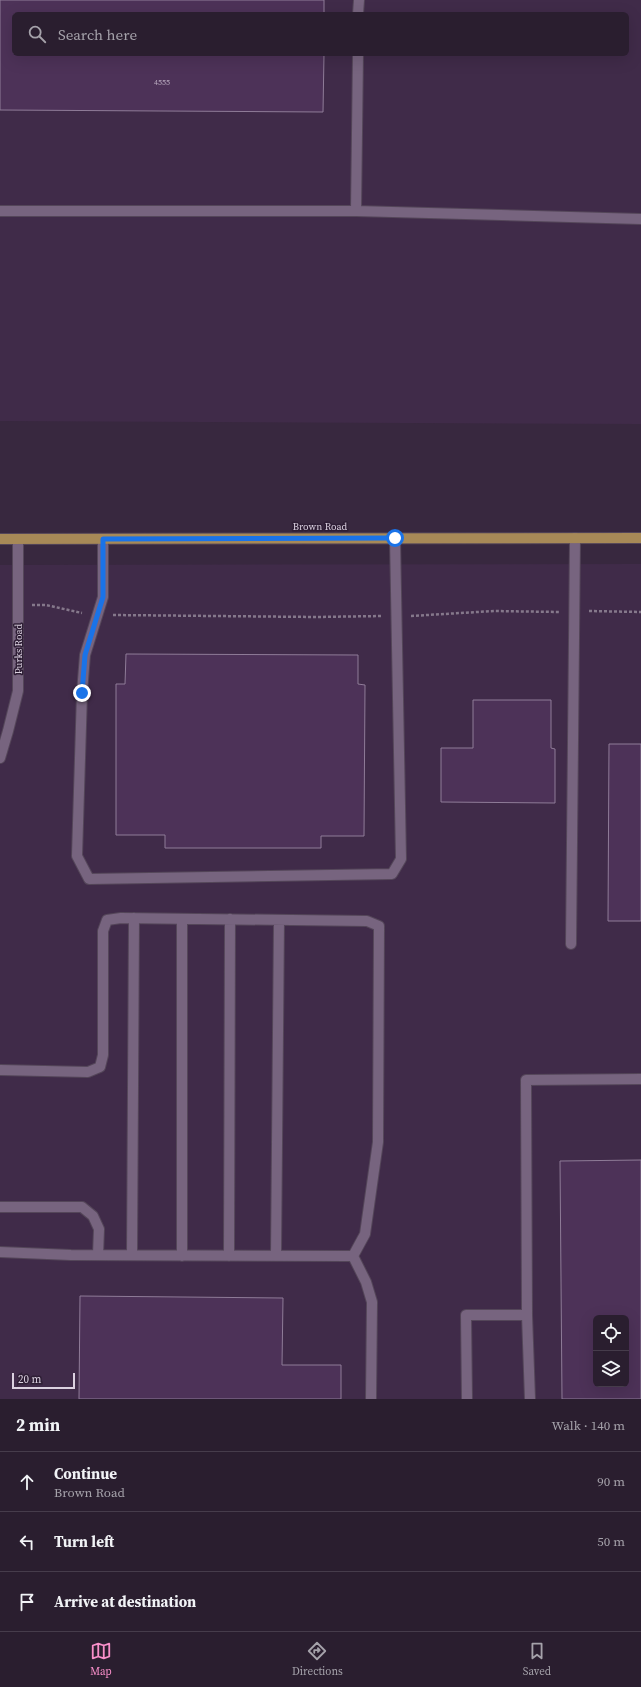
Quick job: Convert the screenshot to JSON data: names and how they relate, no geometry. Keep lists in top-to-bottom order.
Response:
{
  "streets": {
    "main road": ["Brown Road"],
    "street": ["Purks Road"]
  },
  "crossings": [
    ["Brown Road", "Purks Road"]
  ],
  "house_numbers": ["4555"],
  "scale_bar": "20 m",
  "page": {
    "search": "Search here",
    "scale": "20 m",
    "heading": ["2 min", "Walk · 140 m"],
    "list": [
      ["Continue", "Brown Road", "90 m"],
      ["Turn left", "50 m"],
      "Arrive at destination"
    ],
    "nav": ["Map", "Directions", "Saved"]
  }
}
